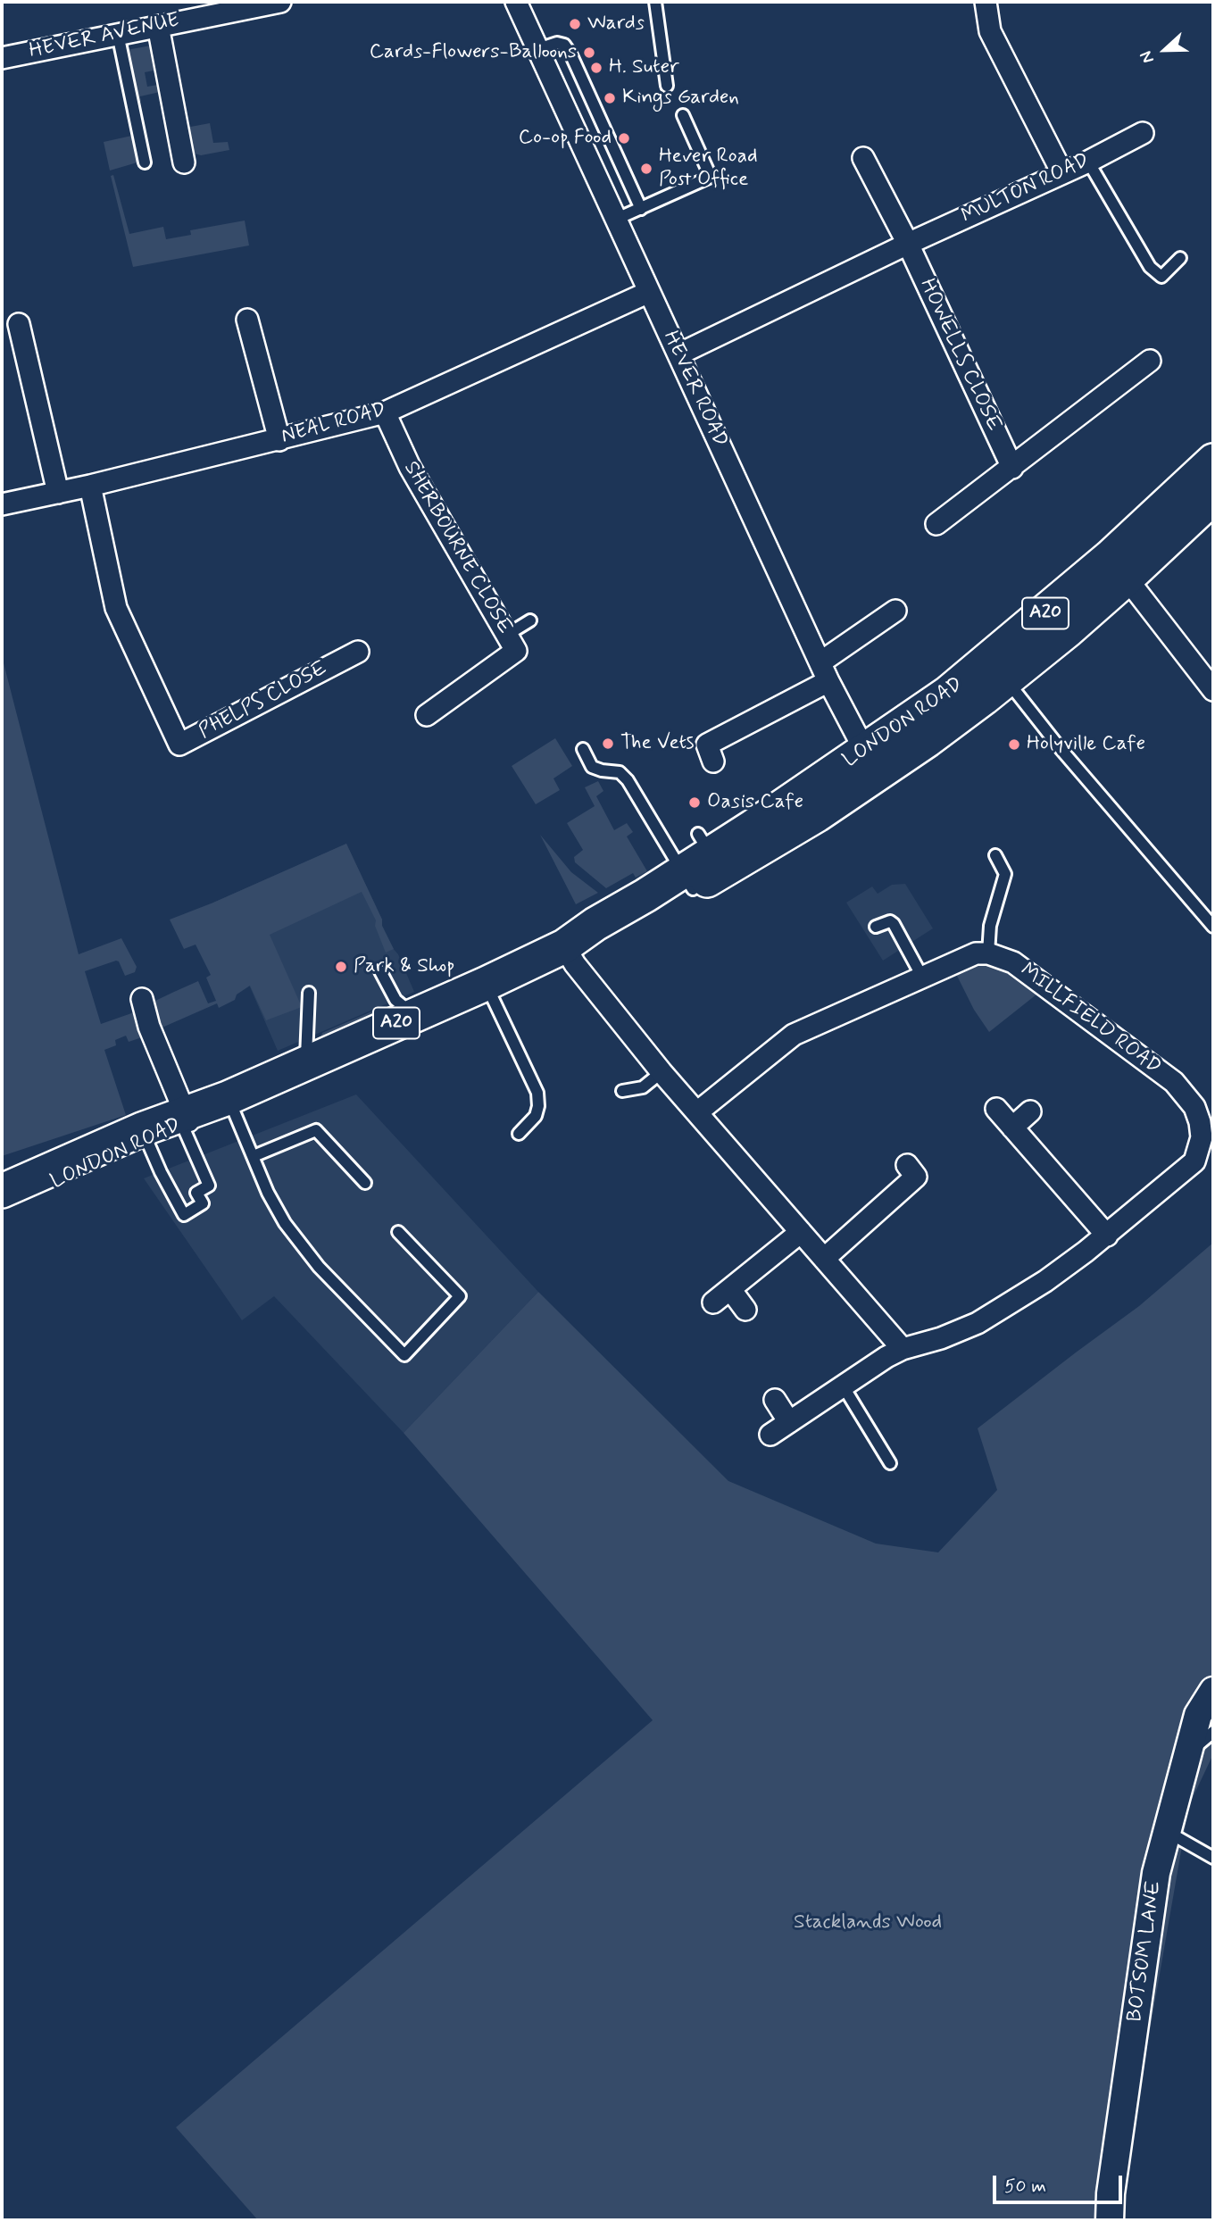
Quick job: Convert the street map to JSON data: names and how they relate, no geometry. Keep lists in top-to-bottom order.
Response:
{
  "streets": {
    "main road": ["A20", "LONDON ROAD"],
    "street": [
      "HEVER AVENUE",
      "MULTON ROAD",
      "HOWELLS CLOSE",
      "HEVER ROAD",
      "NEAL ROAD",
      "SHERBOURNE CLOSE",
      "PHELPS CLOSE",
      "MILLFIELD ROAD",
      "BOTSOM LANE"
    ]
  },
  "crossings": [
    ["MULTON ROAD", "HOWELLS CLOSE"],
    ["MULTON ROAD", "HEVER ROAD"],
    ["HEVER ROAD", "NEAL ROAD"],
    ["HEVER ROAD", "LONDON ROAD"],
    ["NEAL ROAD", "SHERBOURNE CLOSE"],
    ["NEAL ROAD", "PHELPS CLOSE"]
  ],
  "parks": ["Stacklands Wood"],
  "places": [
    "Wards",
    "Cards-Flowers-Balloons",
    "H. Suter",
    "Kings Garden",
    "Co-op Food",
    "Hever Road Post Office",
    "The Vets",
    "Holyville Cafe",
    "Oasis Cafe",
    "Park & Shop"
  ],
  "scale_bar": "50 m",
  "north": "left"
}
